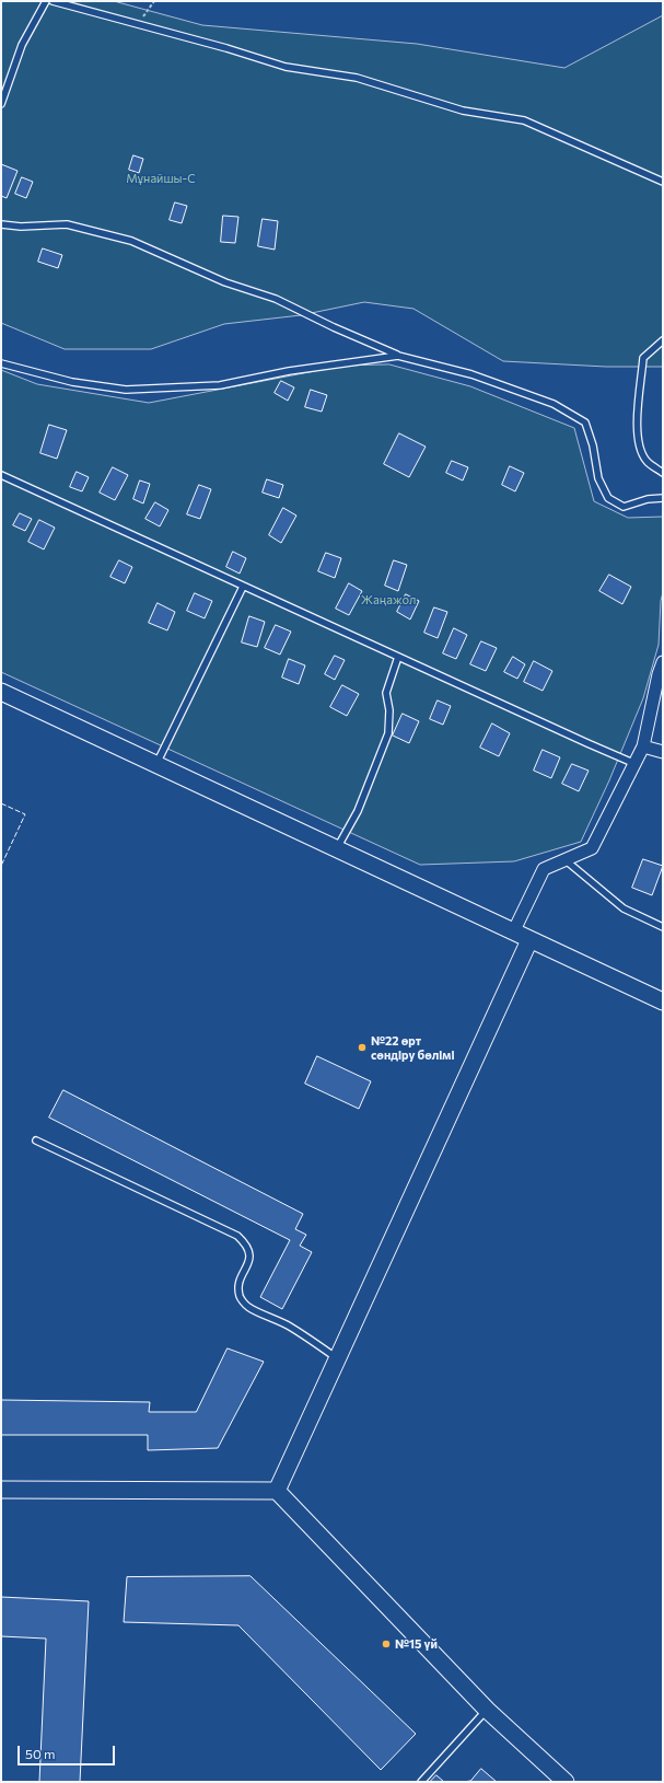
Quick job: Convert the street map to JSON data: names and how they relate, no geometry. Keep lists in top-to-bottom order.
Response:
{
  "parks": ["Мұнайшы-С", "Жаңажол"],
  "places": ["№22 өрт сөндіру бөлімі", "№15 үй"],
  "scale_bar": "50 m"
}
